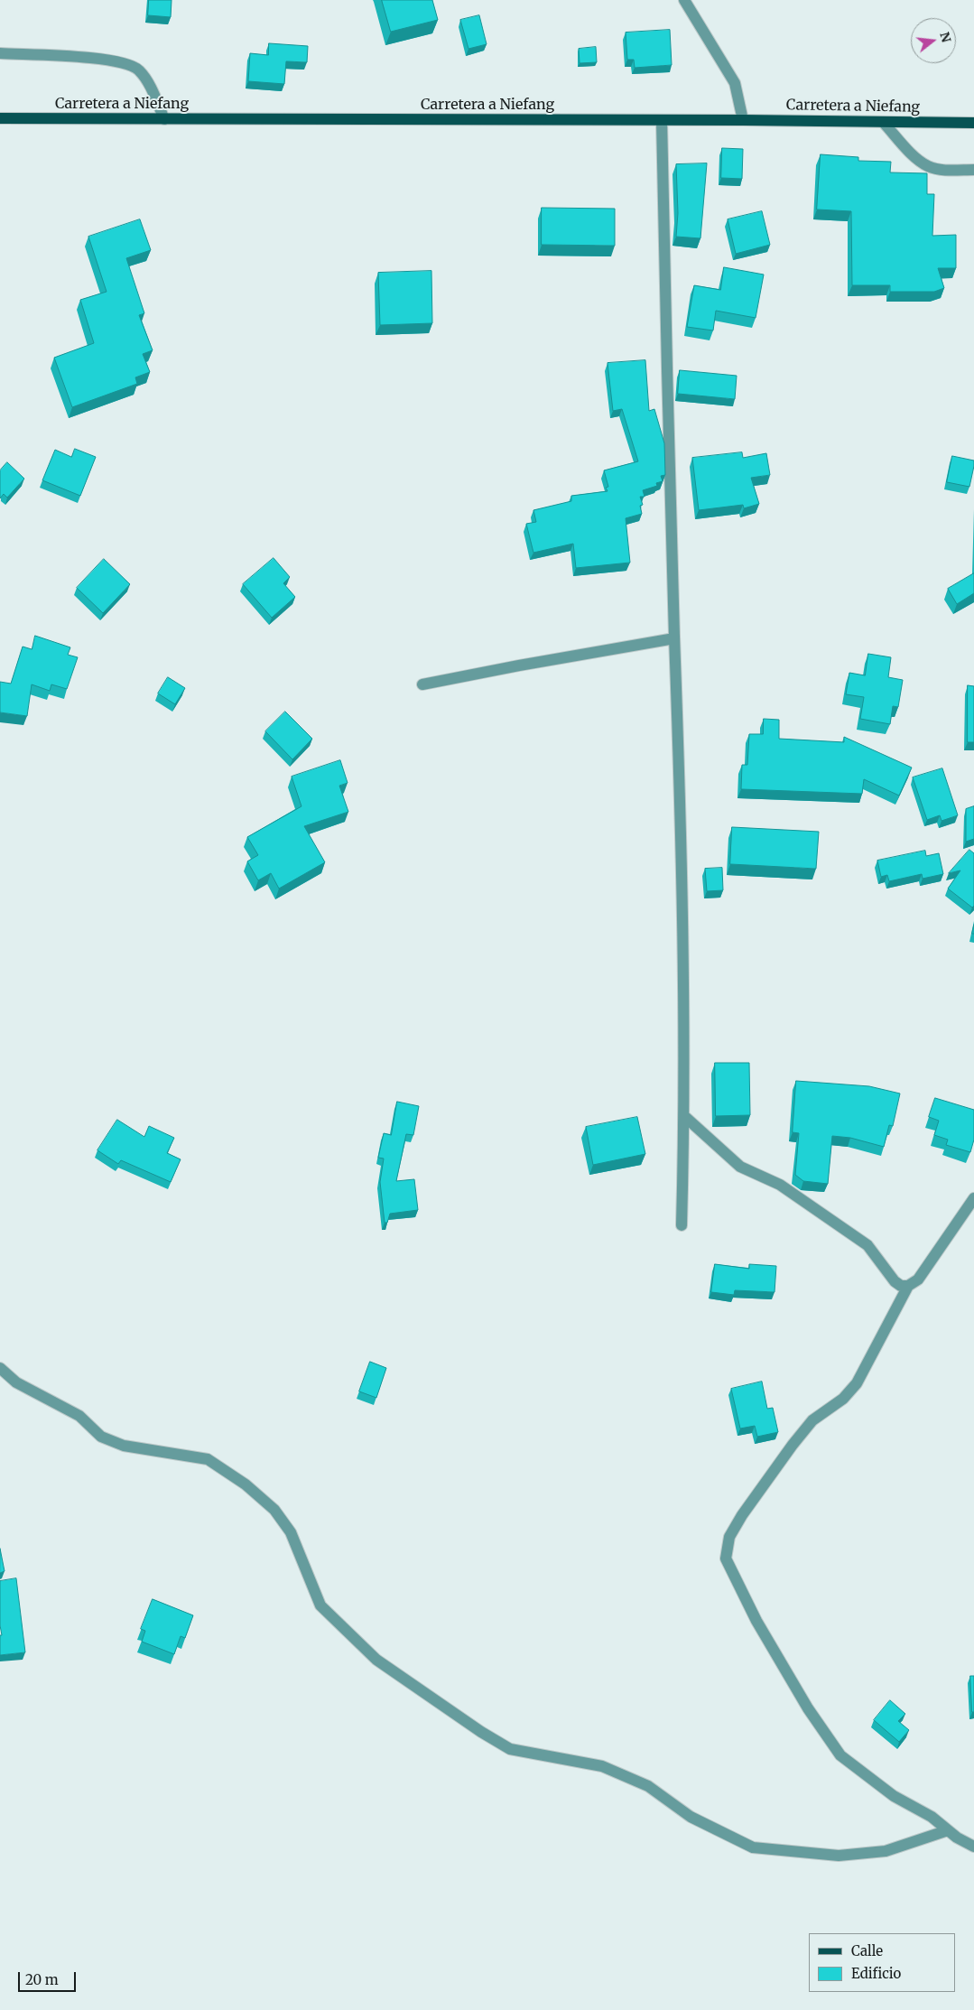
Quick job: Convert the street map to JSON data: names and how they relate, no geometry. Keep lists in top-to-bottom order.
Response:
{
  "streets": {
    "main road": ["Carretera a Niefang"]
  },
  "legend": ["Calle", "Edificio"],
  "scale_bar": "20 m",
  "north": "right"
}
